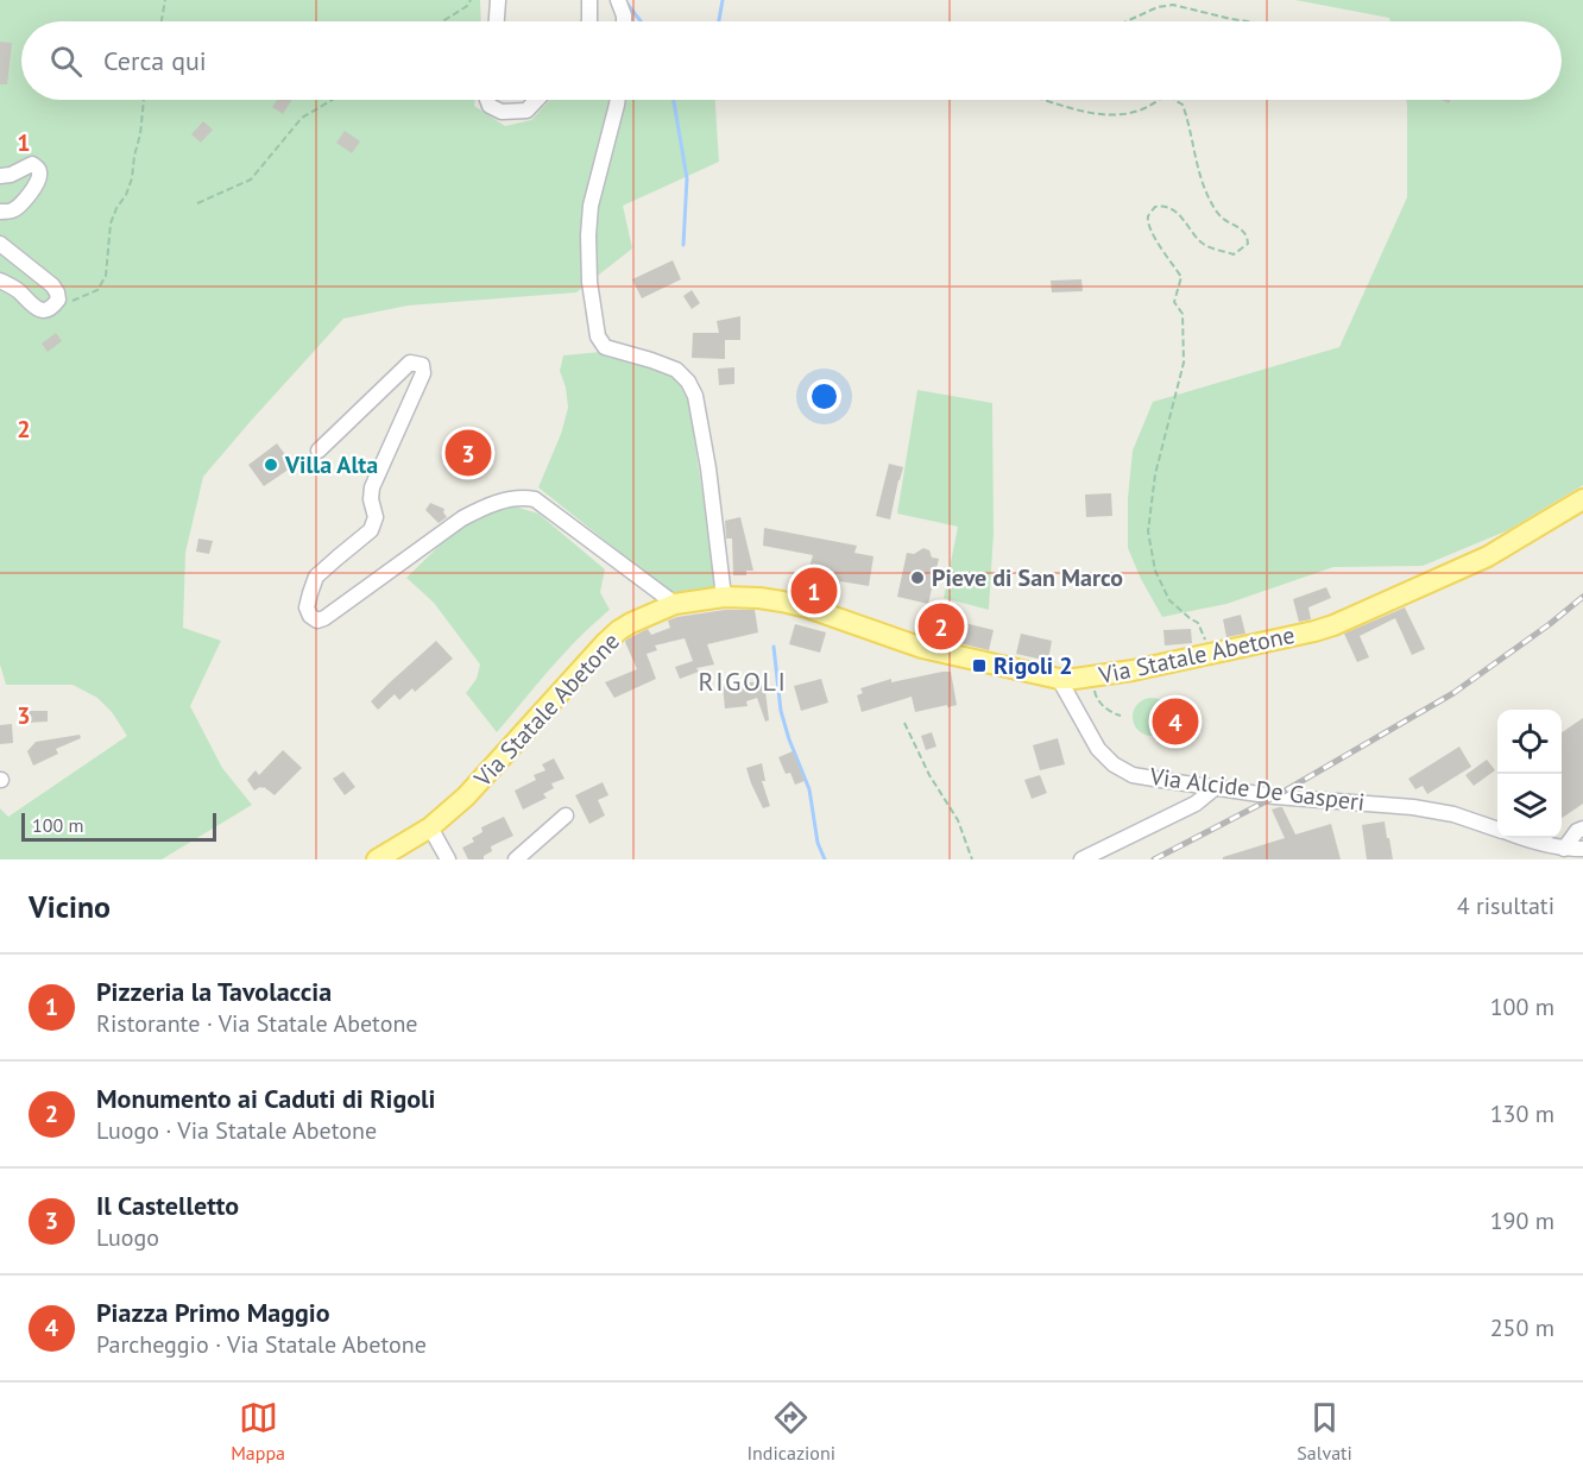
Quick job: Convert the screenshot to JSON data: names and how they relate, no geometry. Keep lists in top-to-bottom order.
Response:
{
  "streets": {
    "main road": ["Via Statale Abetone"],
    "street": ["Via Alcide De Gasperi"]
  },
  "crossings": [
    ["Via Statale Abetone", "Via Alcide De Gasperi"]
  ],
  "districts": ["RIGOLI"],
  "places": {
    "other": ["Villa Alta", "Pieve di San Marco"],
    "transit": ["Rigoli 2"]
  },
  "scale_bar": "100 m",
  "page": {
    "search": "Cerca qui",
    "pins": [
      "3",
      "1",
      "2",
      "4"
    ],
    "scale": "100 m",
    "heading": ["Vicino", "4 risultati"],
    "list": [
      {
        "mark": "1",
        "name": "Pizzeria la Tavolaccia",
        "note": "Ristorante · Via Statale Abetone",
        "value": "100 m"
      },
      {
        "mark": "2",
        "name": "Monumento ai Caduti di Rigoli",
        "note": "Luogo · Via Statale Abetone",
        "value": "130 m"
      },
      {
        "mark": "3",
        "name": "Il Castelletto",
        "note": "Luogo",
        "value": "190 m"
      },
      {
        "mark": "4",
        "name": "Piazza Primo Maggio",
        "note": "Parcheggio · Via Statale Abetone",
        "value": "250 m"
      }
    ],
    "nav": ["Mappa", "Indicazioni", "Salvati"]
  },
  "grid": {
    "rows": ["1", "2", "3"]
  }
}
